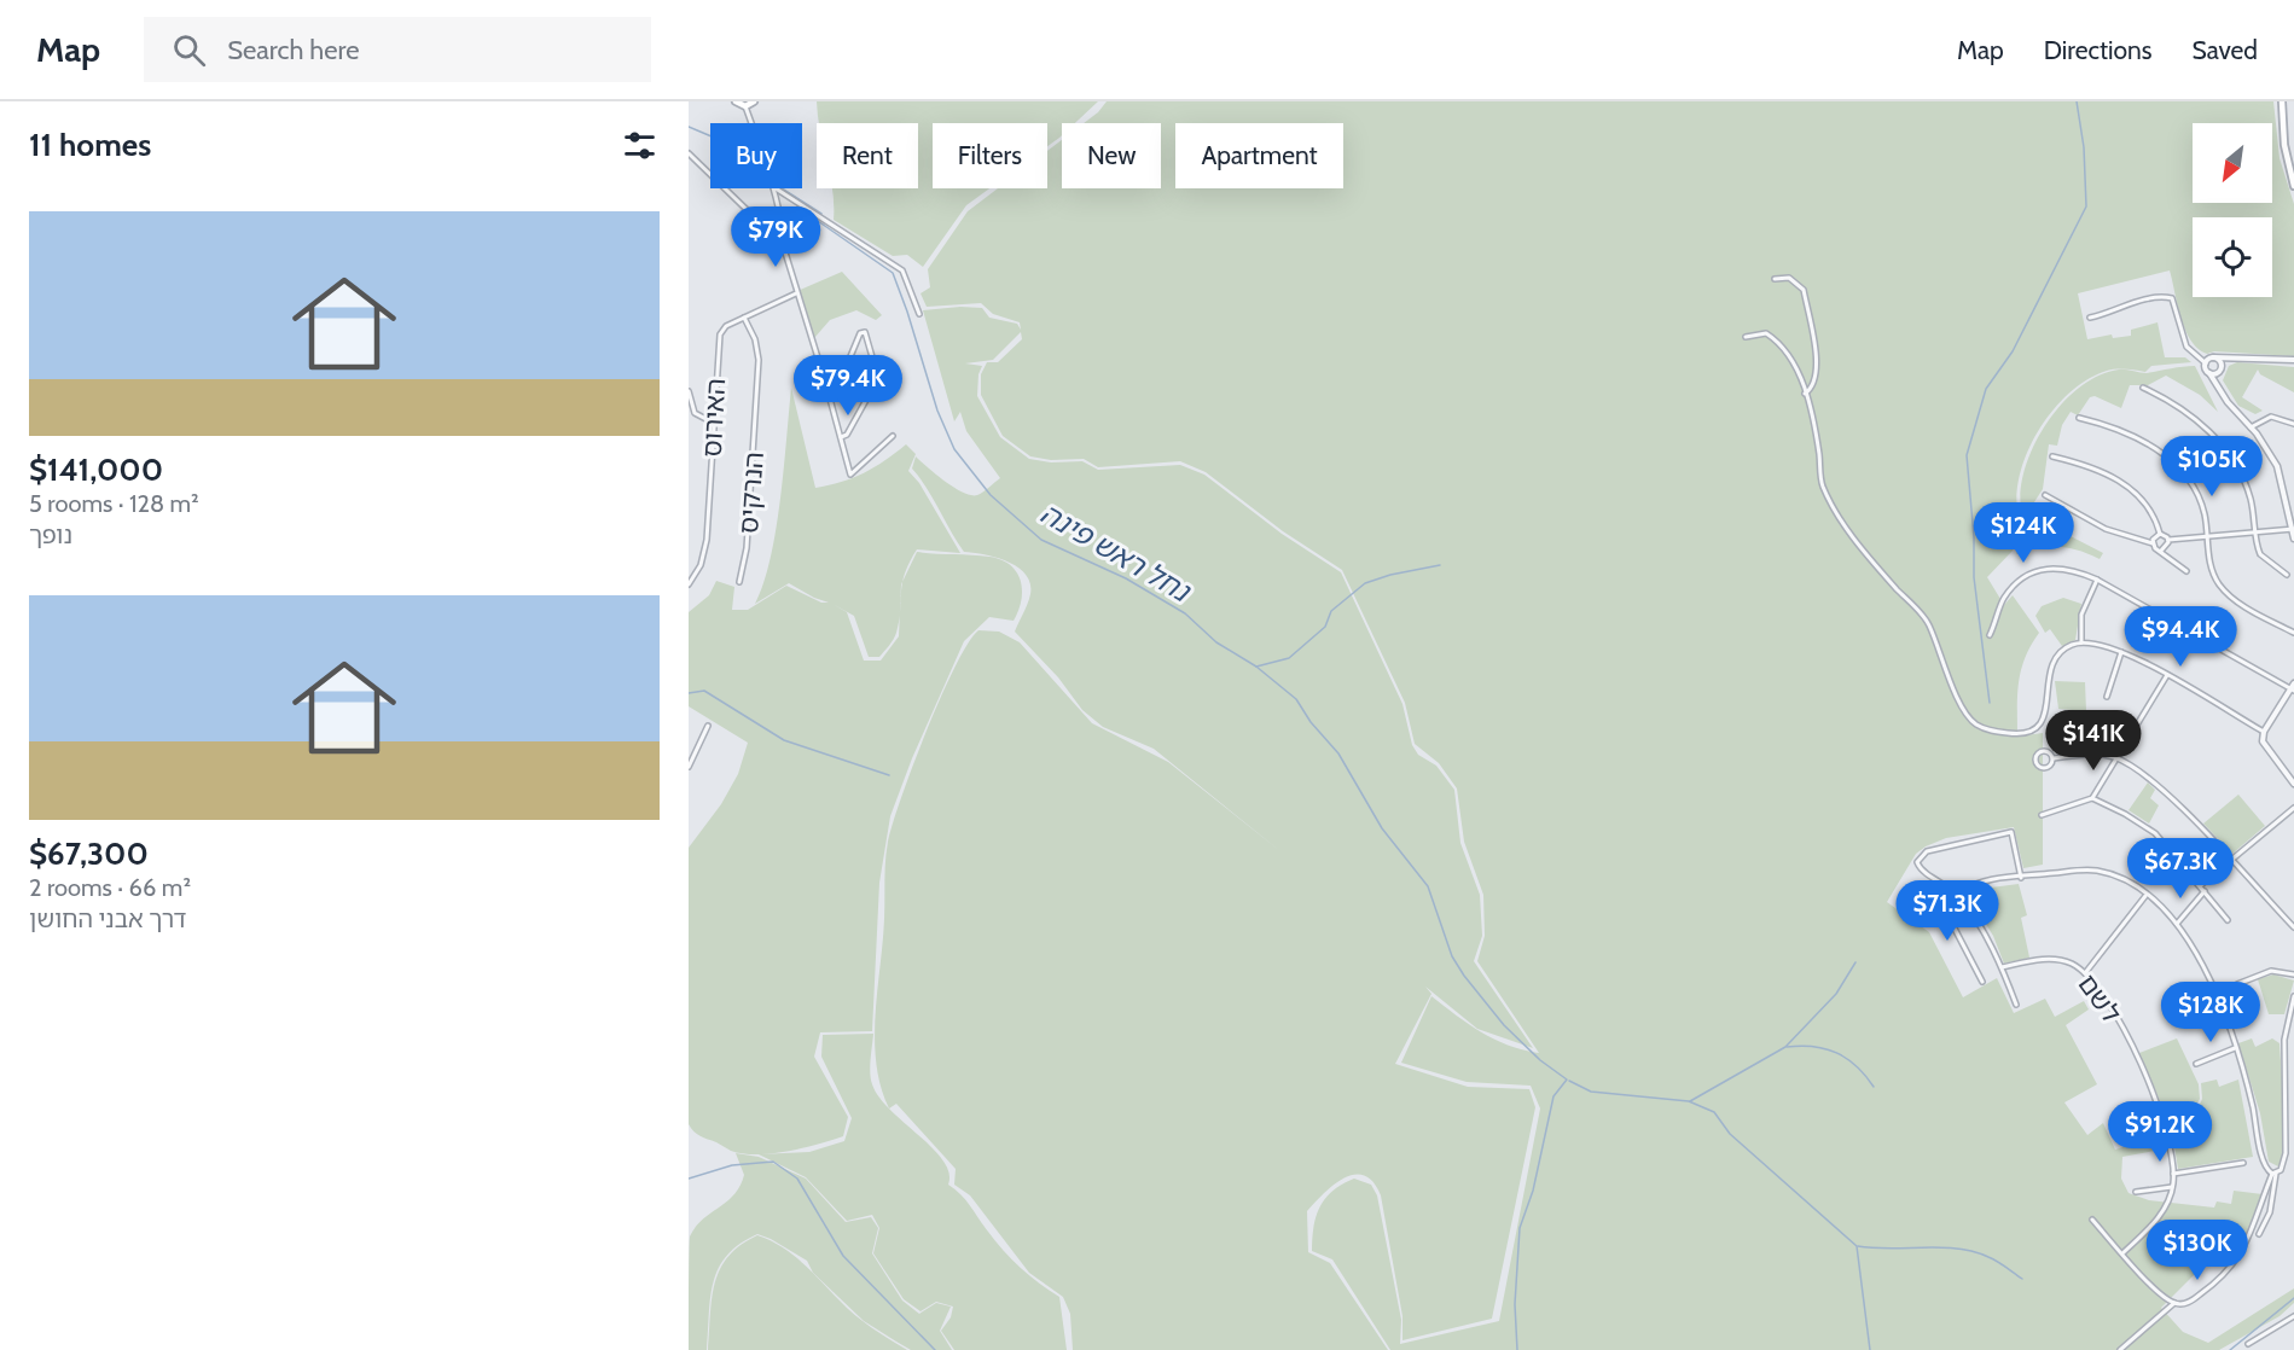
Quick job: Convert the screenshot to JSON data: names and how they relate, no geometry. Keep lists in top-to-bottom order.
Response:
{
  "streets": {
    "street": ["האירוס", "הנרקיס", "לשם"]
  },
  "crossings": [
    ["האירוס", "הנרקיס"]
  ],
  "water": ["נחל ראש פינה"],
  "north": "bottom left",
  "page": {
    "header": "Map",
    "search": "Search here",
    "nav": ["Map", "Directions", "Saved"],
    "heading": "11 homes",
    "chip": [
      "Buy",
      "Rent",
      "Filters",
      "New",
      "Apartment"
    ],
    "list": [
      {
        "name": "$141,000",
        "note": "5 rooms · 128 m² · נופך"
      },
      {
        "name": "$67,300",
        "note": "2 rooms · 66 m² · דרך אבני החושן"
      }
    ],
    "price": [
      "$79K",
      "$79.4K",
      "$105K",
      "$124K",
      "$94.4K",
      "$141K",
      "$67.3K",
      "$71.3K",
      "$128K",
      "$91.2K",
      "$130K"
    ]
  }
}
